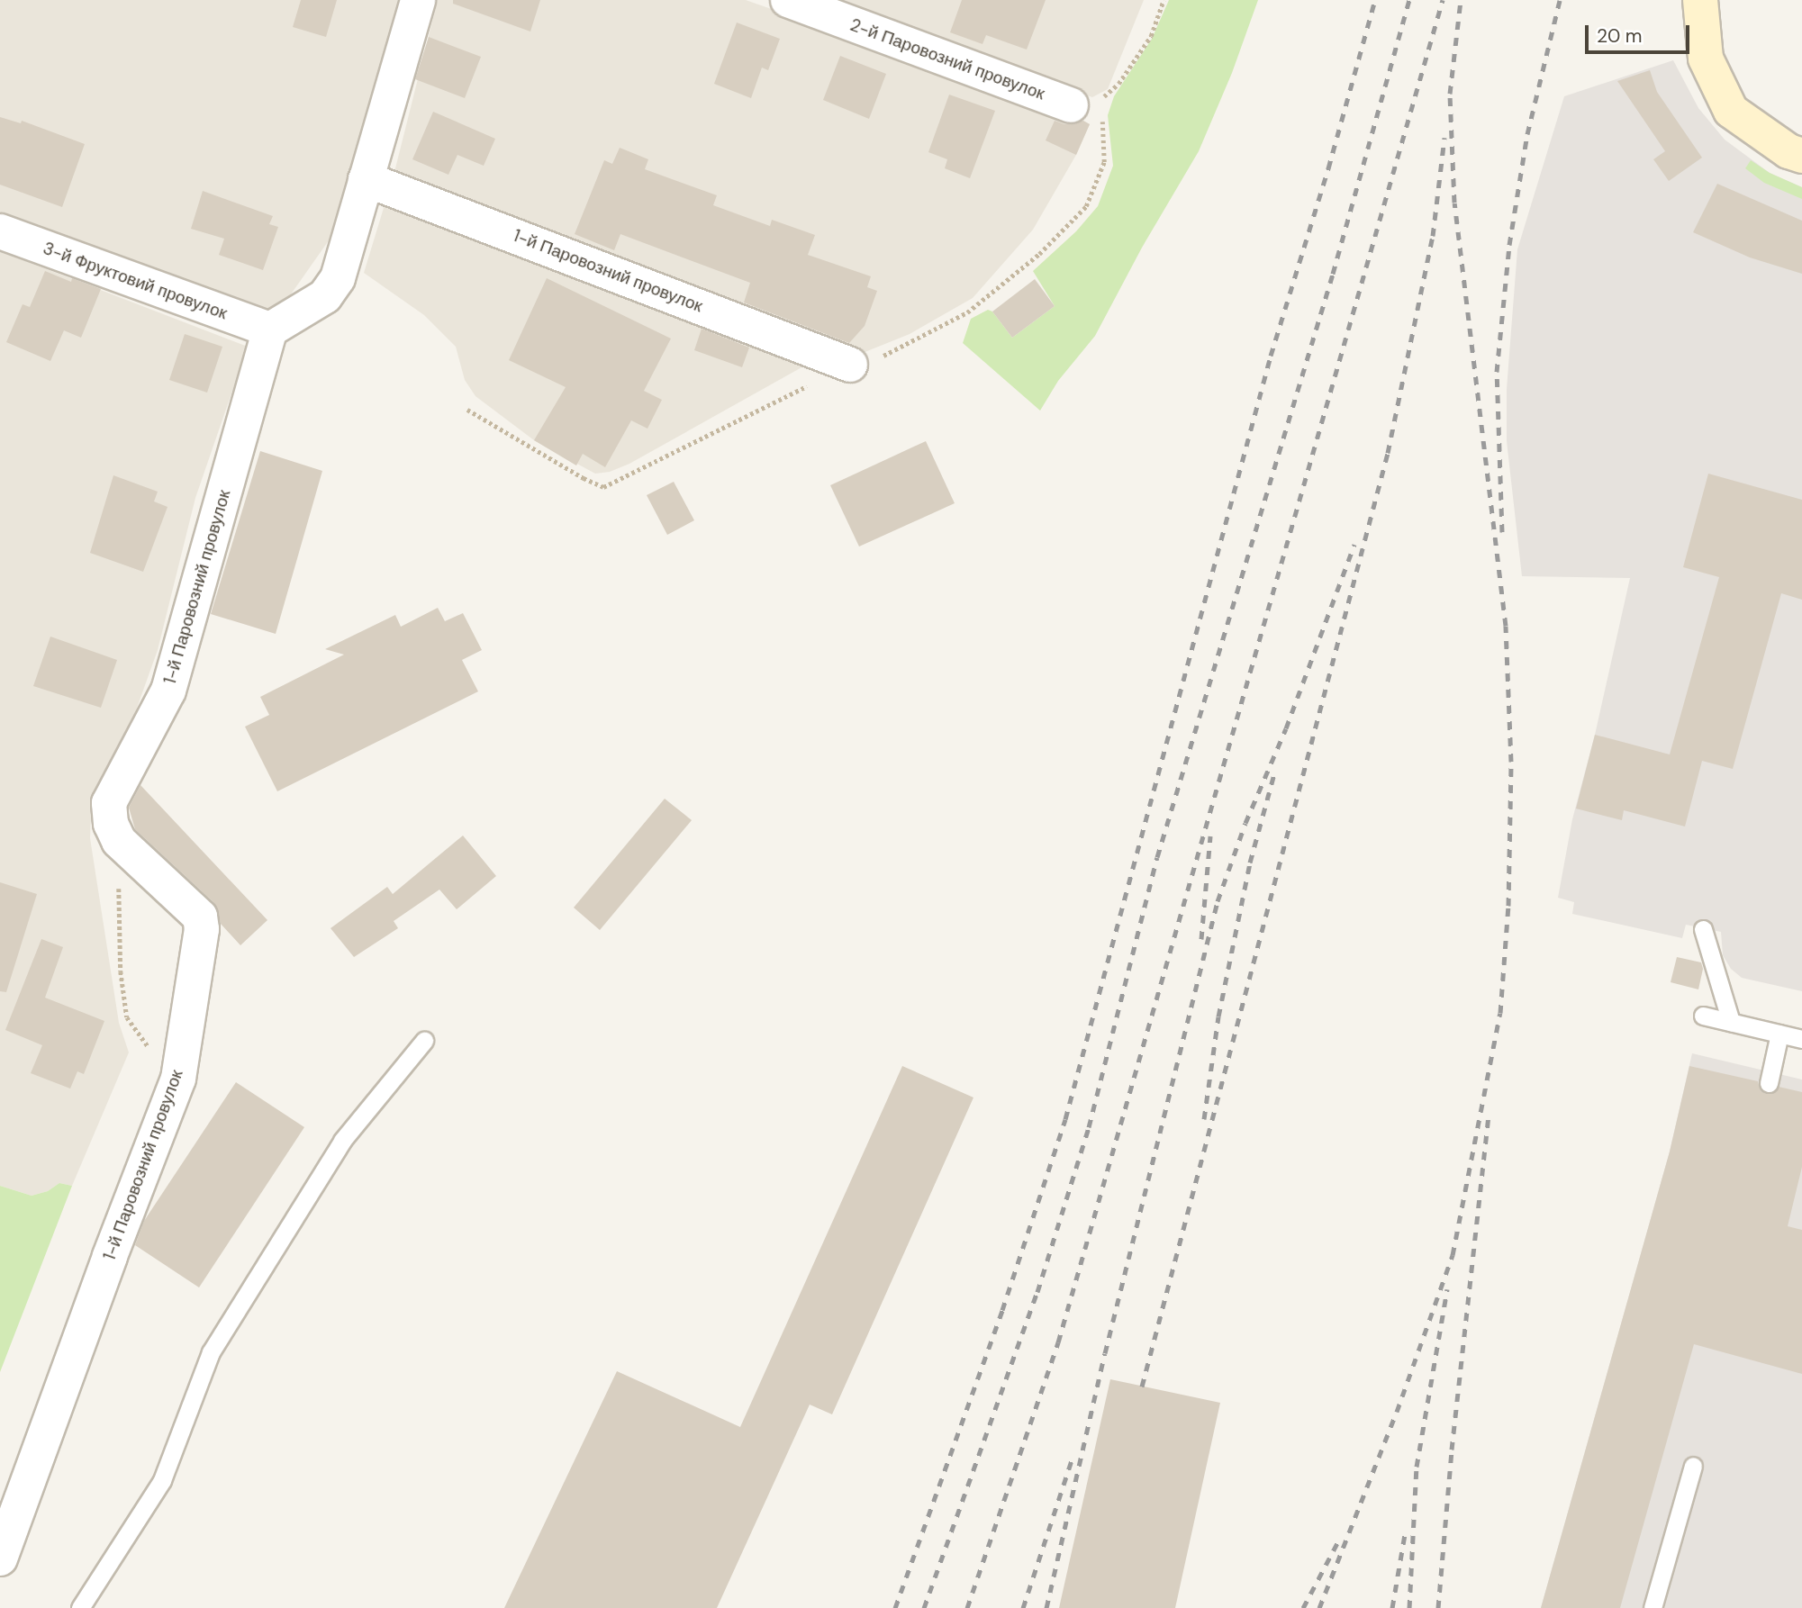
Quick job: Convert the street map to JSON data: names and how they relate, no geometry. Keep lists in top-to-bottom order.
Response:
{
  "streets": {
    "street": ["2-й Паровозний провулок", "1-й Паровозний провулок", "3-й Фруктовий провулок"]
  },
  "crossings": [
    ["1-й Паровозний провулок", "3-й Фруктовий провулок"]
  ],
  "scale_bar": "20 m"
}
